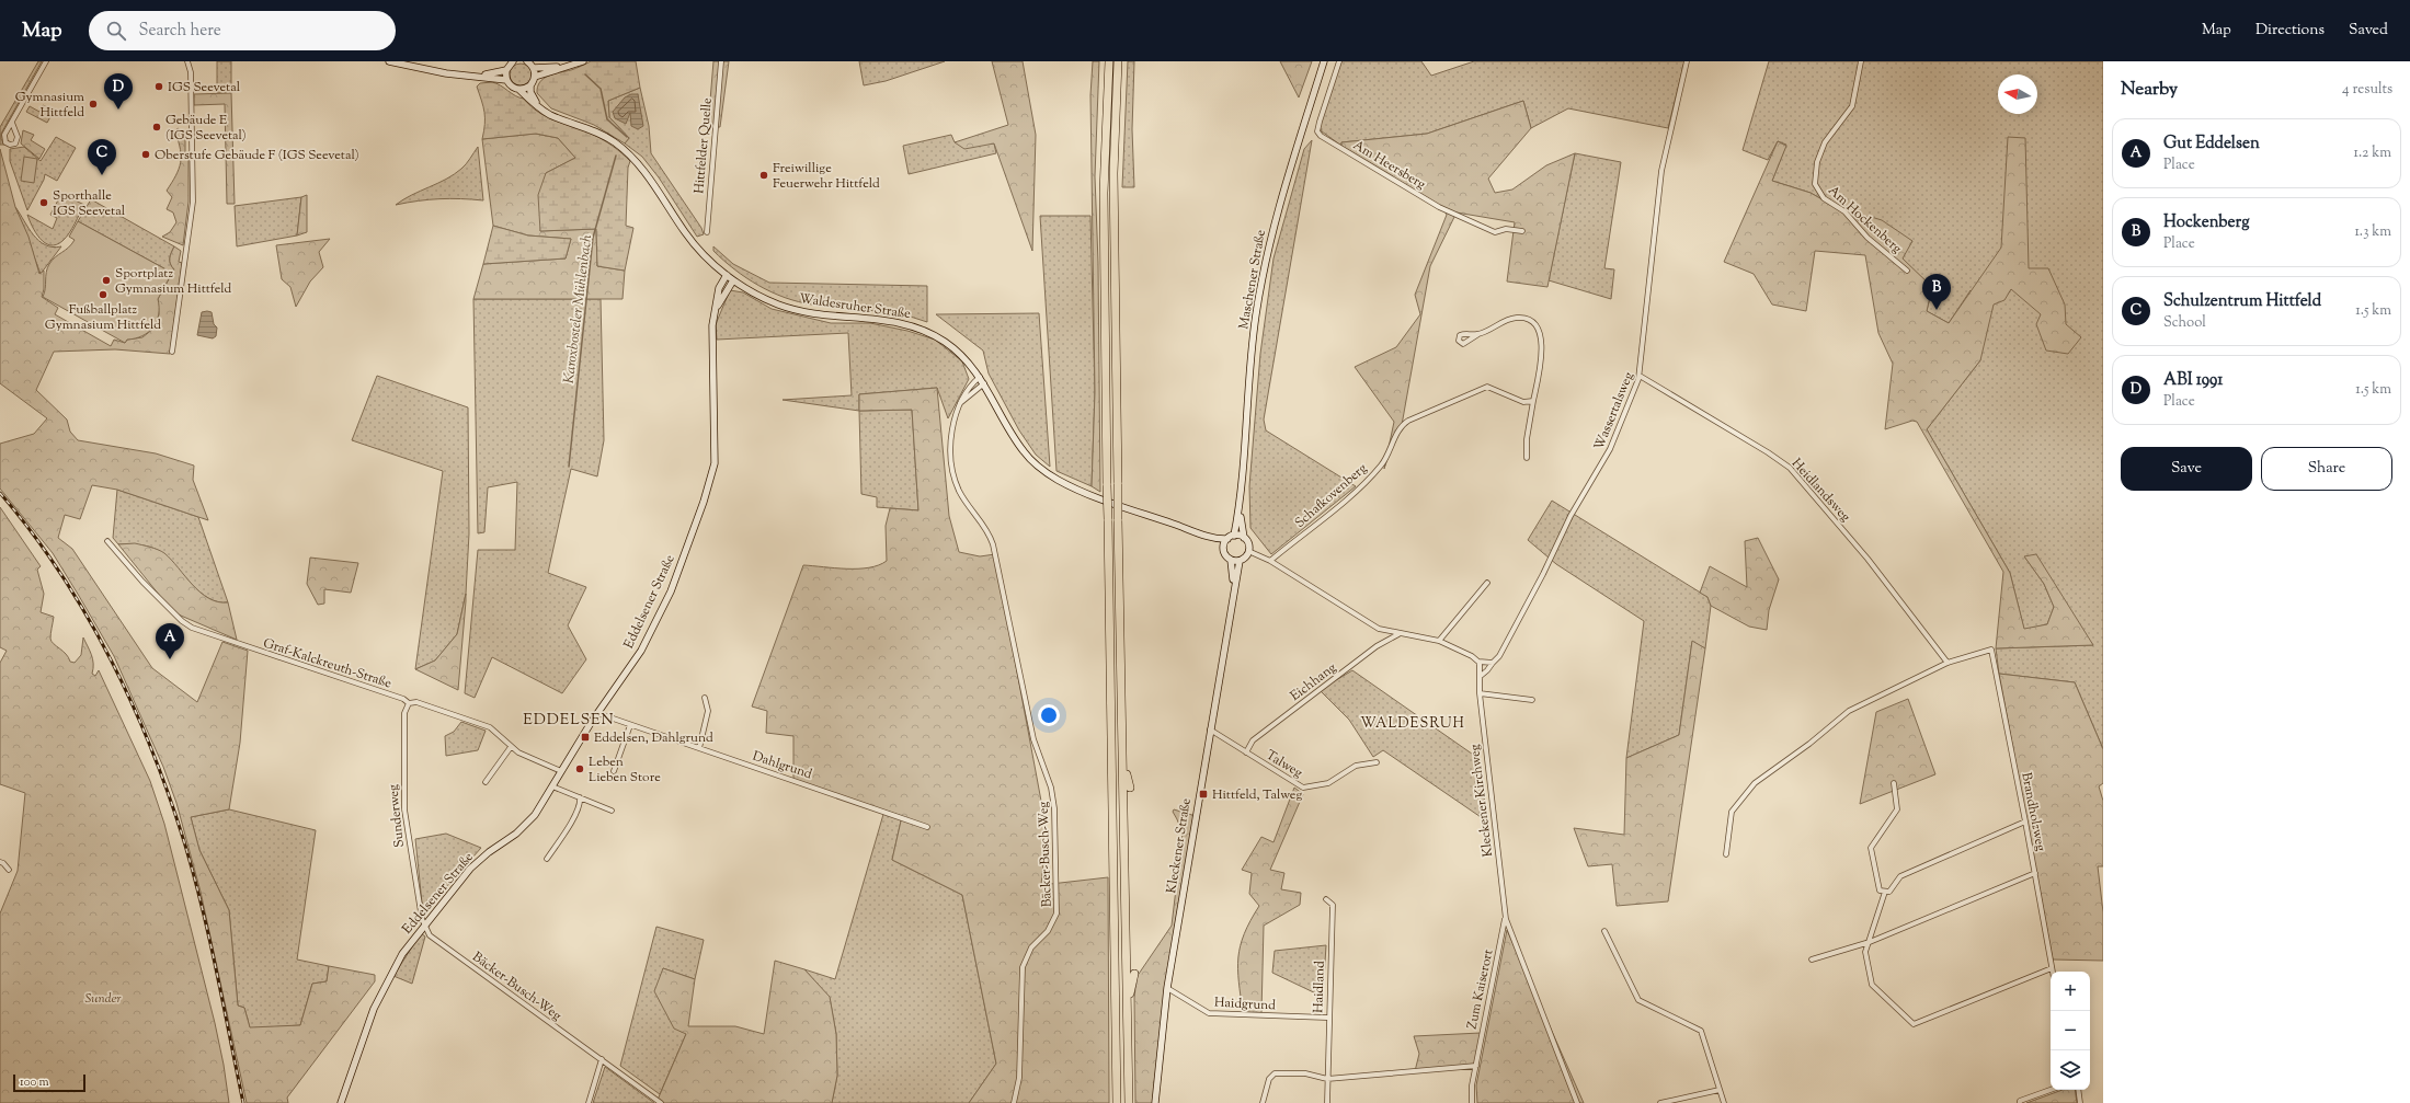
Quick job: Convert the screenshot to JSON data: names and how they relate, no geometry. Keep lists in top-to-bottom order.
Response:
{
  "streets": {
    "street": [
      "Hittfelder Quelle",
      "Am Heersberg",
      "Am Hockenberg",
      "Maschener Straße",
      "Waldesruher Straße",
      "Wassertalsweg",
      "Heidlandsweg",
      "Schafkovenberg",
      "Eddelsener Straße",
      "Graf-Kalckreuth-Straße",
      "Eichhang",
      "Talweg",
      "Dahlgrund",
      "Kleckener Kirchweg",
      "Brandholzweg",
      "Sunderweg",
      "Kleckener Straße",
      "Bäcker-Busch-Weg",
      "Haidland",
      "Zum Kaiserort",
      "Haidgrund"
    ]
  },
  "crossings": [
    ["Maschener Straße", "Waldesruher Straße"],
    ["Maschener Straße", "Kleckener Straße"],
    ["Waldesruher Straße", "Eddelsener Straße"],
    ["Waldesruher Straße", "Kleckener Straße"],
    ["Waldesruher Straße", "Bäcker-Busch-Weg"],
    ["Wassertalsweg", "Heidlandsweg"],
    ["Wassertalsweg", "Kleckener Kirchweg"],
    ["Heidlandsweg", "Brandholzweg"],
    ["Eddelsener Straße", "Graf-Kalckreuth-Straße"],
    ["Eddelsener Straße", "Dahlgrund"],
    ["Eddelsener Straße", "Sunderweg"],
    ["Eddelsener Straße", "Bäcker-Busch-Weg"],
    ["Graf-Kalckreuth-Straße", "Sunderweg"],
    ["Eichhang", "Talweg"],
    ["Talweg", "Kleckener Straße"],
    ["Kleckener Kirchweg", "Zum Kaiserort"],
    ["Sunderweg", "Bäcker-Busch-Weg"],
    ["Kleckener Straße", "Haidgrund"],
    ["Haidland", "Haidgrund"]
  ],
  "districts": ["EDDELSEN", "WALDESRUH"],
  "water": ["Karoxbosteler Mühlenbach"],
  "parks": ["Sunder"],
  "places": {
    "other": [
      "IGS Seevetal",
      "Gymnasium Hittfeld",
      "Gebäude E (IGS Seevetal)",
      "Oberstufe Gebäude F (IGS Seevetal)",
      "Freiwillige Feuerwehr Hittfeld",
      "Sporthalle IGS Seevetal",
      "Sportplatz Gymnasium Hittfeld",
      "Fußballplatz Gymnasium Hittfeld",
      "Leben Lieben Store"
    ],
    "transit": ["Eddelsen, Dahlgrund", "Hittfeld, Talweg"]
  },
  "scale_bar": "100 m",
  "north": "left",
  "page": {
    "header": "Map",
    "search": "Search here",
    "nav": ["Map", "Directions", "Saved"],
    "heading": ["Nearby", "4 results"],
    "pins": [
      "D",
      "C",
      "B",
      "A"
    ],
    "list": [
      {
        "mark": "A",
        "name": "Gut Eddelsen",
        "note": "Place",
        "value": "1.2 km"
      },
      {
        "mark": "B",
        "name": "Hockenberg",
        "note": "Place",
        "value": "1.3 km"
      },
      {
        "mark": "C",
        "name": "Schulzentrum Hittfeld",
        "note": "School",
        "value": "1.5 km"
      },
      {
        "mark": "D",
        "name": "ABI 1991",
        "note": "Place",
        "value": "1.5 km"
      }
    ],
    "buttons": ["Save", "Share"],
    "map_buttons": ["+", "−"],
    "scale": "100 m"
  }
}
